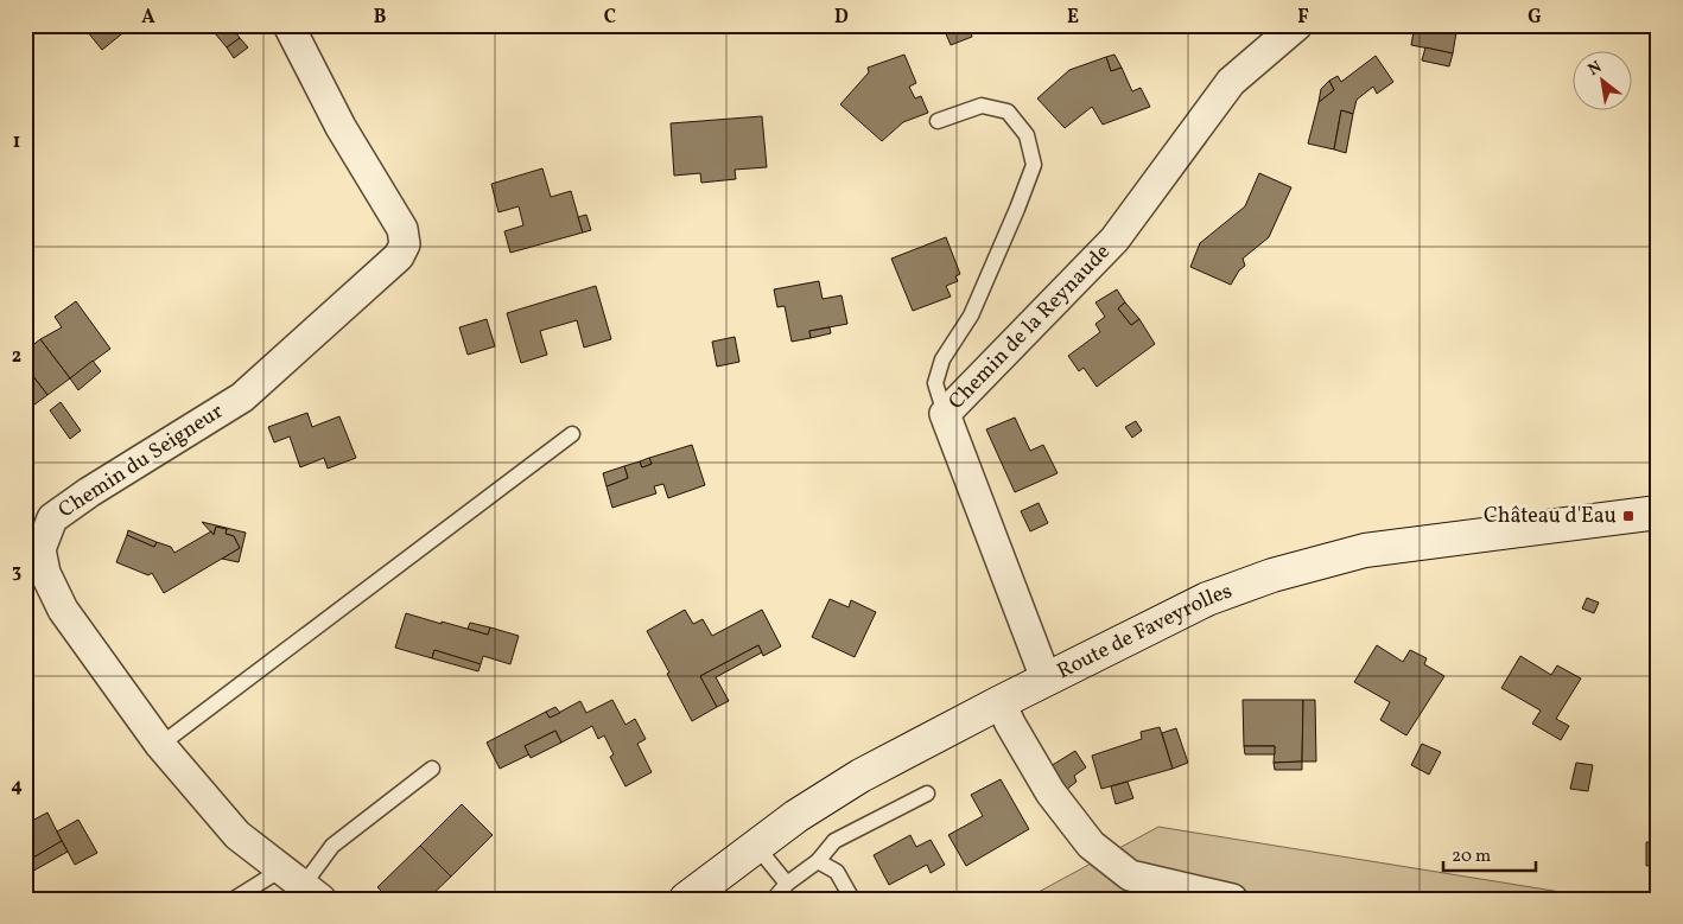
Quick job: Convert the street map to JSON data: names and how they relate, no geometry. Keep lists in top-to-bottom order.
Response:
{
  "streets": {
    "main road": ["Route de Faveyrolles"],
    "street": ["Chemin de la Reynaude", "Chemin du Seigneur"]
  },
  "crossings": [
    ["Chemin de la Reynaude", "Route de Faveyrolles"]
  ],
  "places": {
    "transit": ["Château d'Eau"]
  },
  "scale_bar": "20 m",
  "north": "top left",
  "grid": {
    "columns": [
      "A",
      "B",
      "C",
      "D",
      "E",
      "F",
      "G"
    ],
    "rows": [
      "1",
      "2",
      "3",
      "4"
    ]
  }
}
